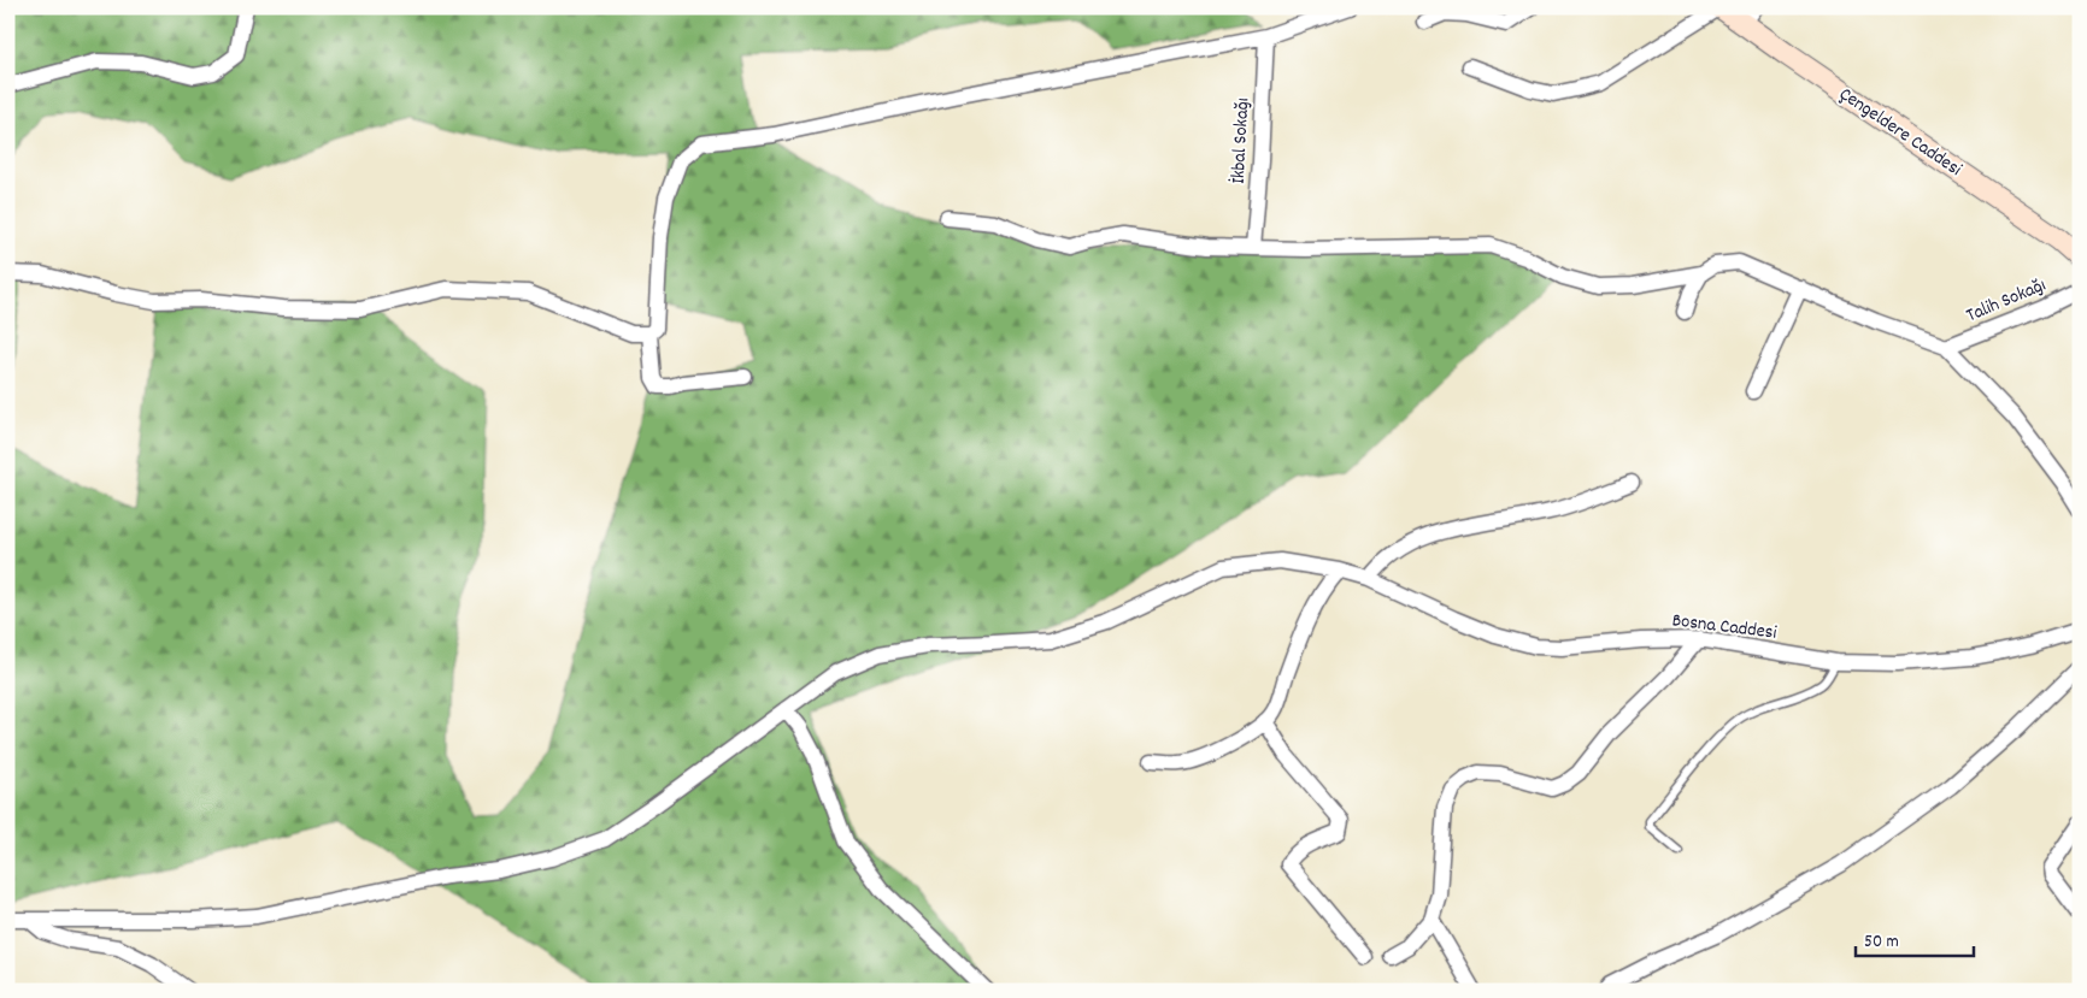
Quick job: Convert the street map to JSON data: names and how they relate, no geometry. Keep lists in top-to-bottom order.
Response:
{
  "streets": {
    "main road": ["Çengeldere Caddesi"],
    "street": ["İkbal Sokağı", "Talih Sokağı", "Bosna Caddesi"]
  },
  "scale_bar": "50 m"
}
